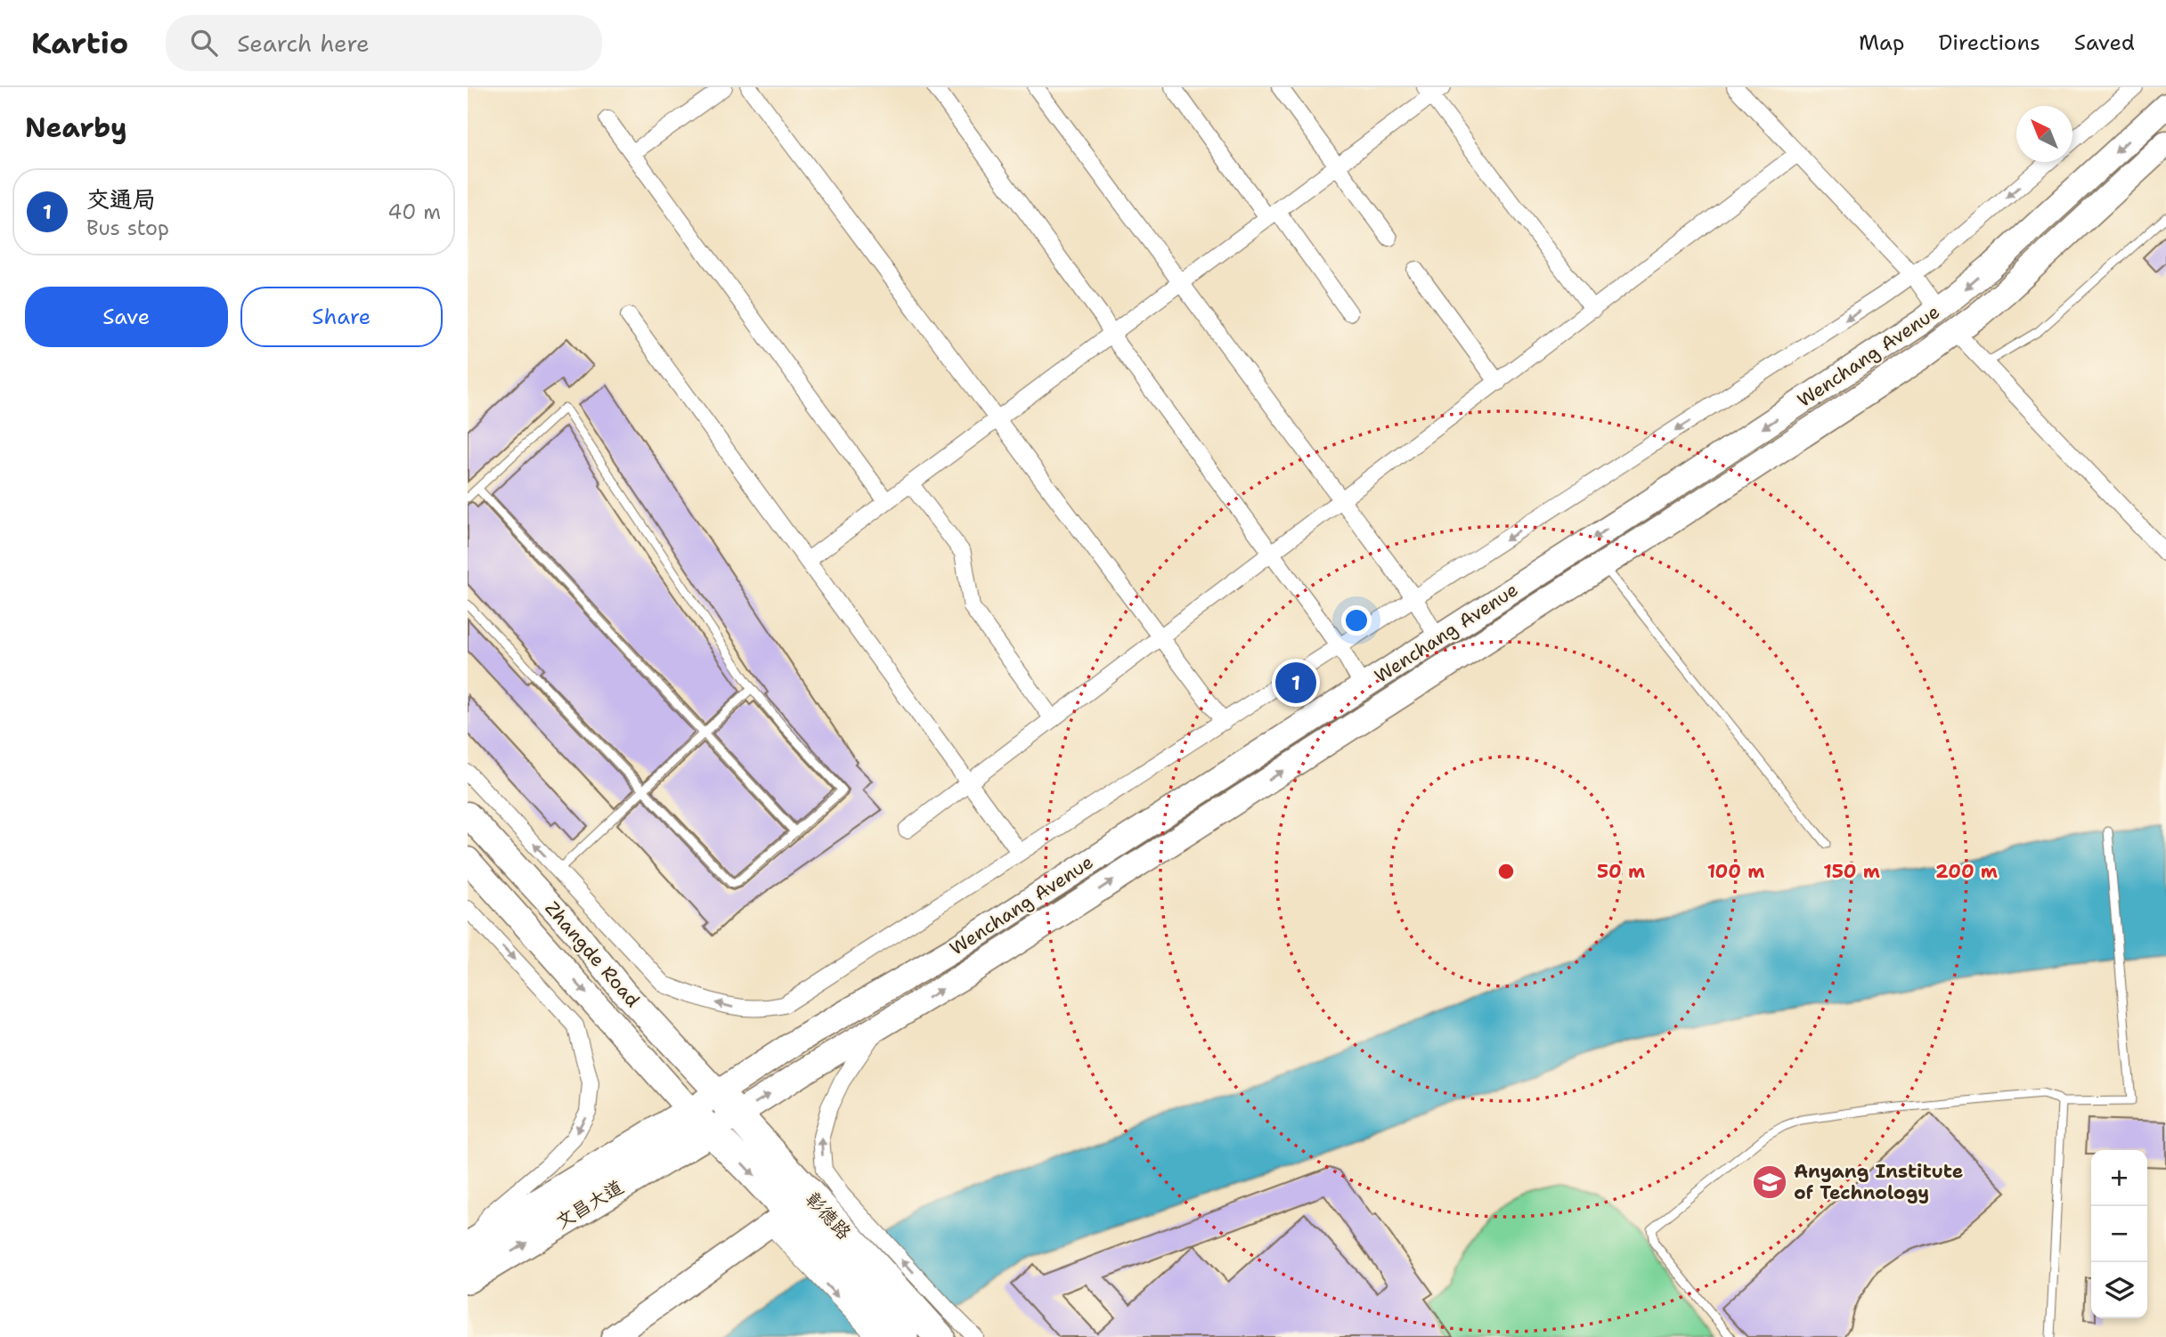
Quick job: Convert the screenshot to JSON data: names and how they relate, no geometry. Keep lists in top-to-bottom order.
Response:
{
  "streets": {
    "highway": ["文昌大道", "彰德路"],
    "main road": ["Wenchang Avenue", "Zhangde Road"]
  },
  "crossings": [
    ["Wenchang Avenue", "Zhangde Road"],
    ["Wenchang Avenue", "文昌大道"],
    ["Wenchang Avenue", "彰德路"],
    ["Zhangde Road", "文昌大道"],
    ["Zhangde Road", "彰德路"],
    ["文昌大道", "彰德路"]
  ],
  "places": {
    "school or university": ["Anyang Institute of Technology"]
  },
  "north": "top left",
  "page": {
    "header": "Kartio",
    "search": "Search here",
    "nav": ["Map", "Directions", "Saved"],
    "heading": "Nearby",
    "list": [
      {
        "mark": "1",
        "name": "交通局",
        "note": "Bus stop",
        "value": "40 m"
      }
    ],
    "buttons": ["Save", "Share"],
    "pins": "1",
    "map_buttons": ["+", "−"]
  },
  "rings": [
    "50 m",
    "100 m",
    "150 m",
    "200 m"
  ]
}
